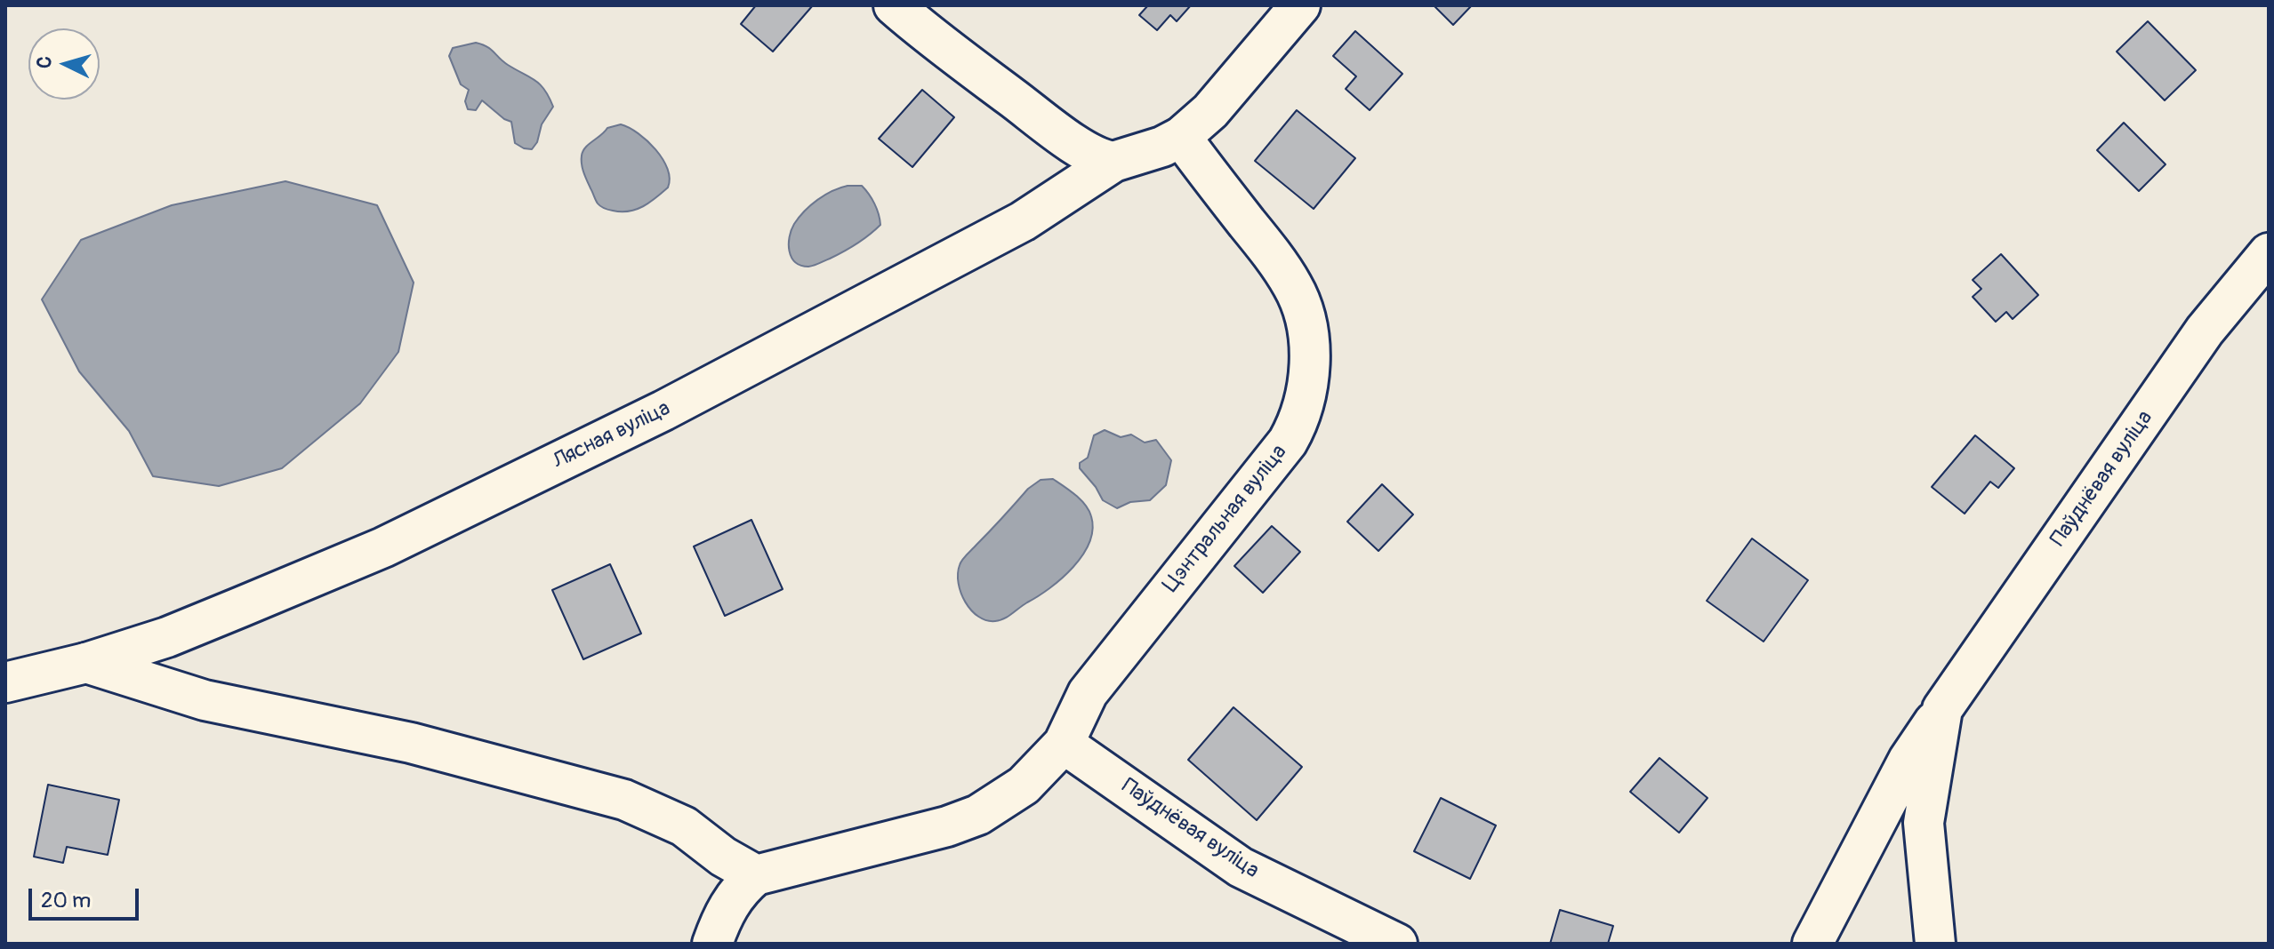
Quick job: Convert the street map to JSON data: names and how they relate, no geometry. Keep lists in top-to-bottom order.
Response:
{
  "streets": {
    "street": ["Лясная вуліца", "Паўднёвая вуліца", "Цэнтральная вуліца"]
  },
  "crossings": [
    ["Паўднёвая вуліца", "Цэнтральная вуліца"]
  ],
  "scale_bar": "20 m",
  "north": "left"
}
